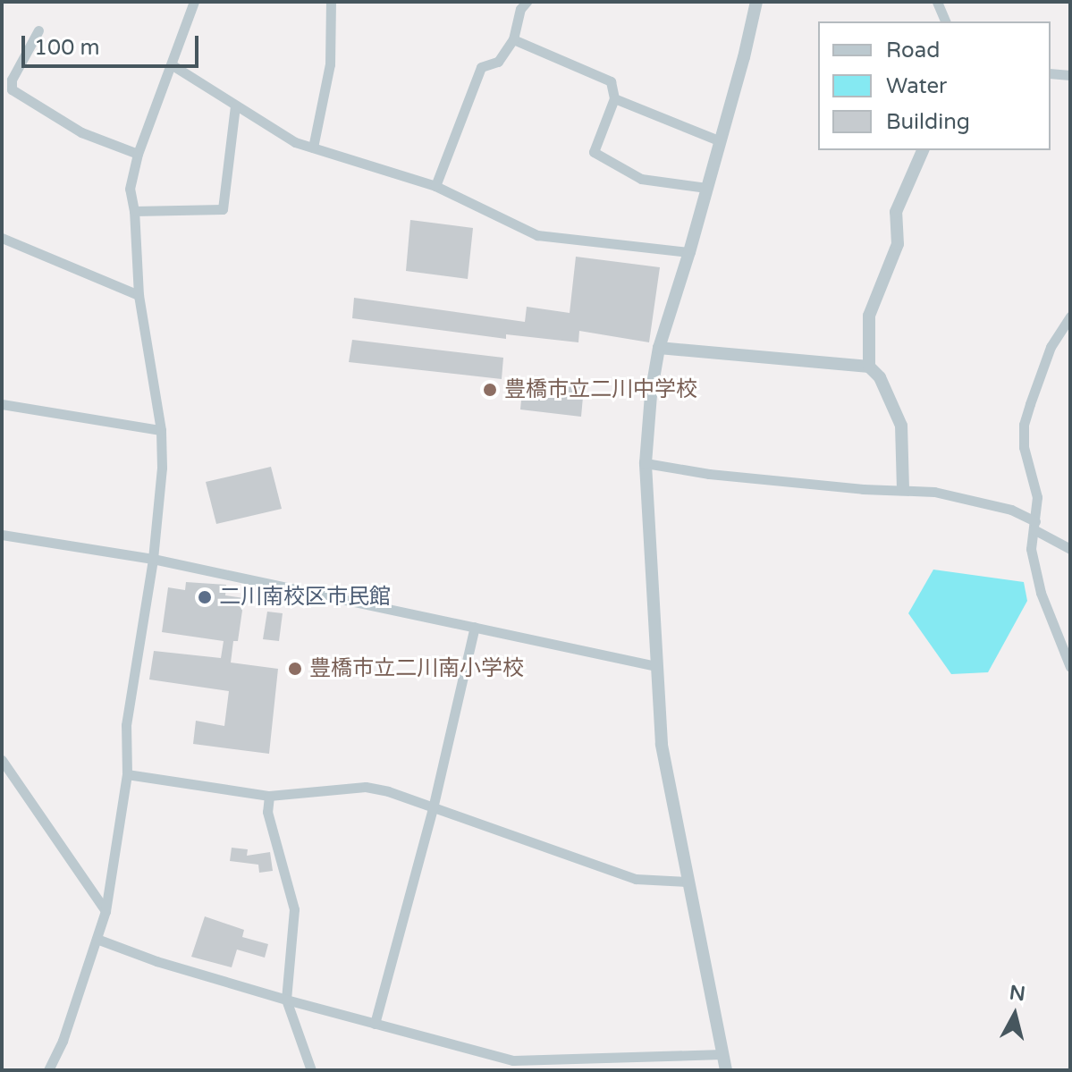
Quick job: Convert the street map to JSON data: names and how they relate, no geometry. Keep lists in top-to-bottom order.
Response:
{
  "places": ["豊橋市立二川中学校", "二川南校区市民館", "豊橋市立二川南小学校"],
  "legend": ["Road", "Water", "Building"],
  "scale_bar": "100 m",
  "north": "top"
}
